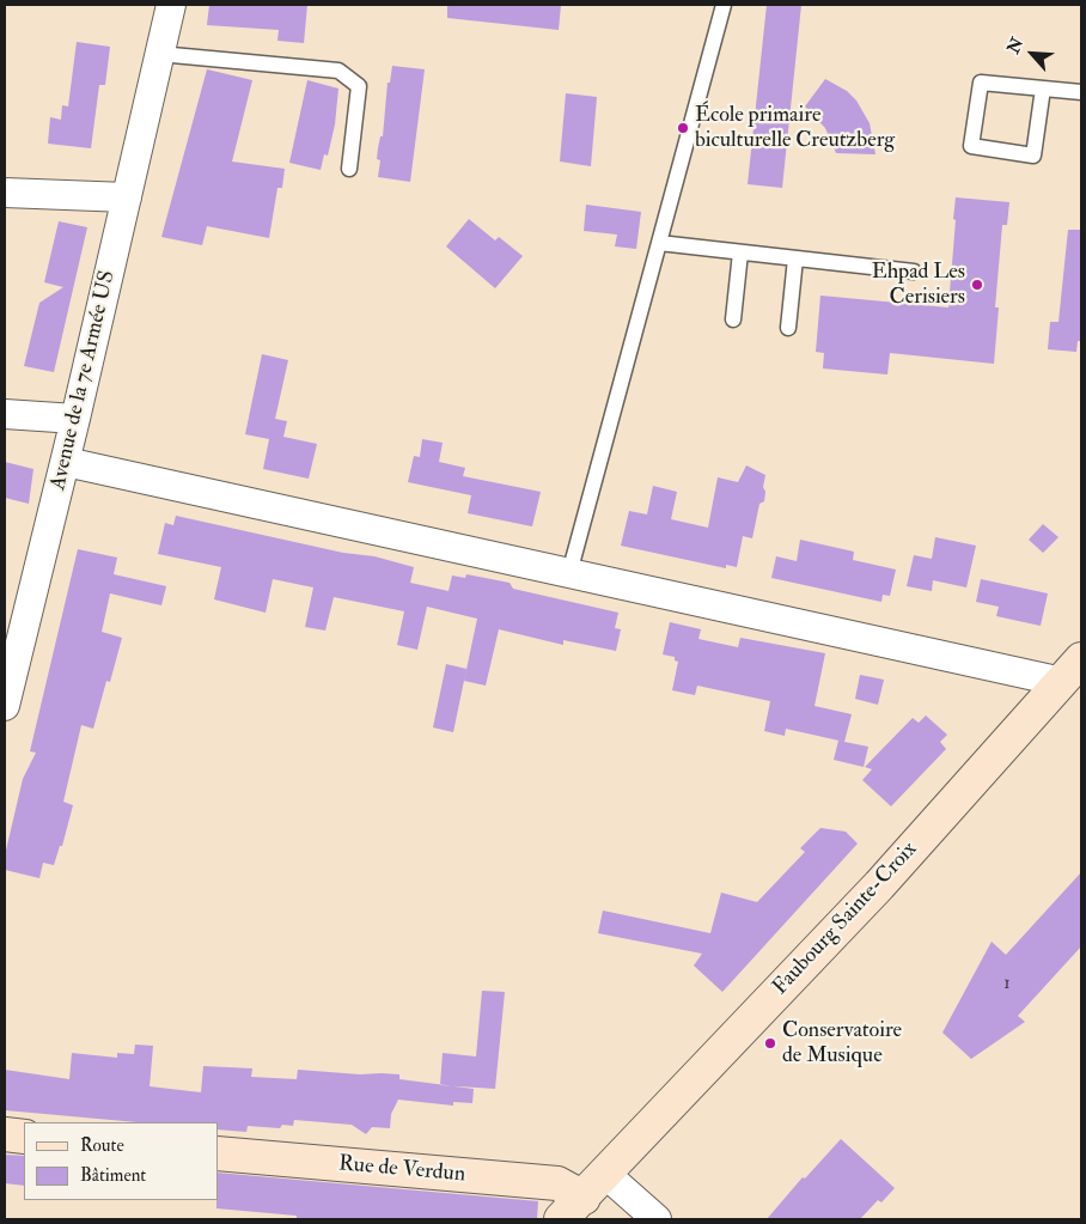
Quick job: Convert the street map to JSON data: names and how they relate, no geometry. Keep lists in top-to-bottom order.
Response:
{
  "streets": {
    "main road": ["Faubourg Sainte-Croix", "Rue de Verdun"],
    "street": ["Avenue de la 7e Armée US"]
  },
  "crossings": [
    ["Faubourg Sainte-Croix", "Rue de Verdun"]
  ],
  "places": ["École primaire biculturelle Creutzberg", "Ehpad Les Cerisiers", "Conservatoire de Musique"],
  "house_numbers": ["1"],
  "legend": ["Route", "Bâtiment"],
  "north": "top left"
}
